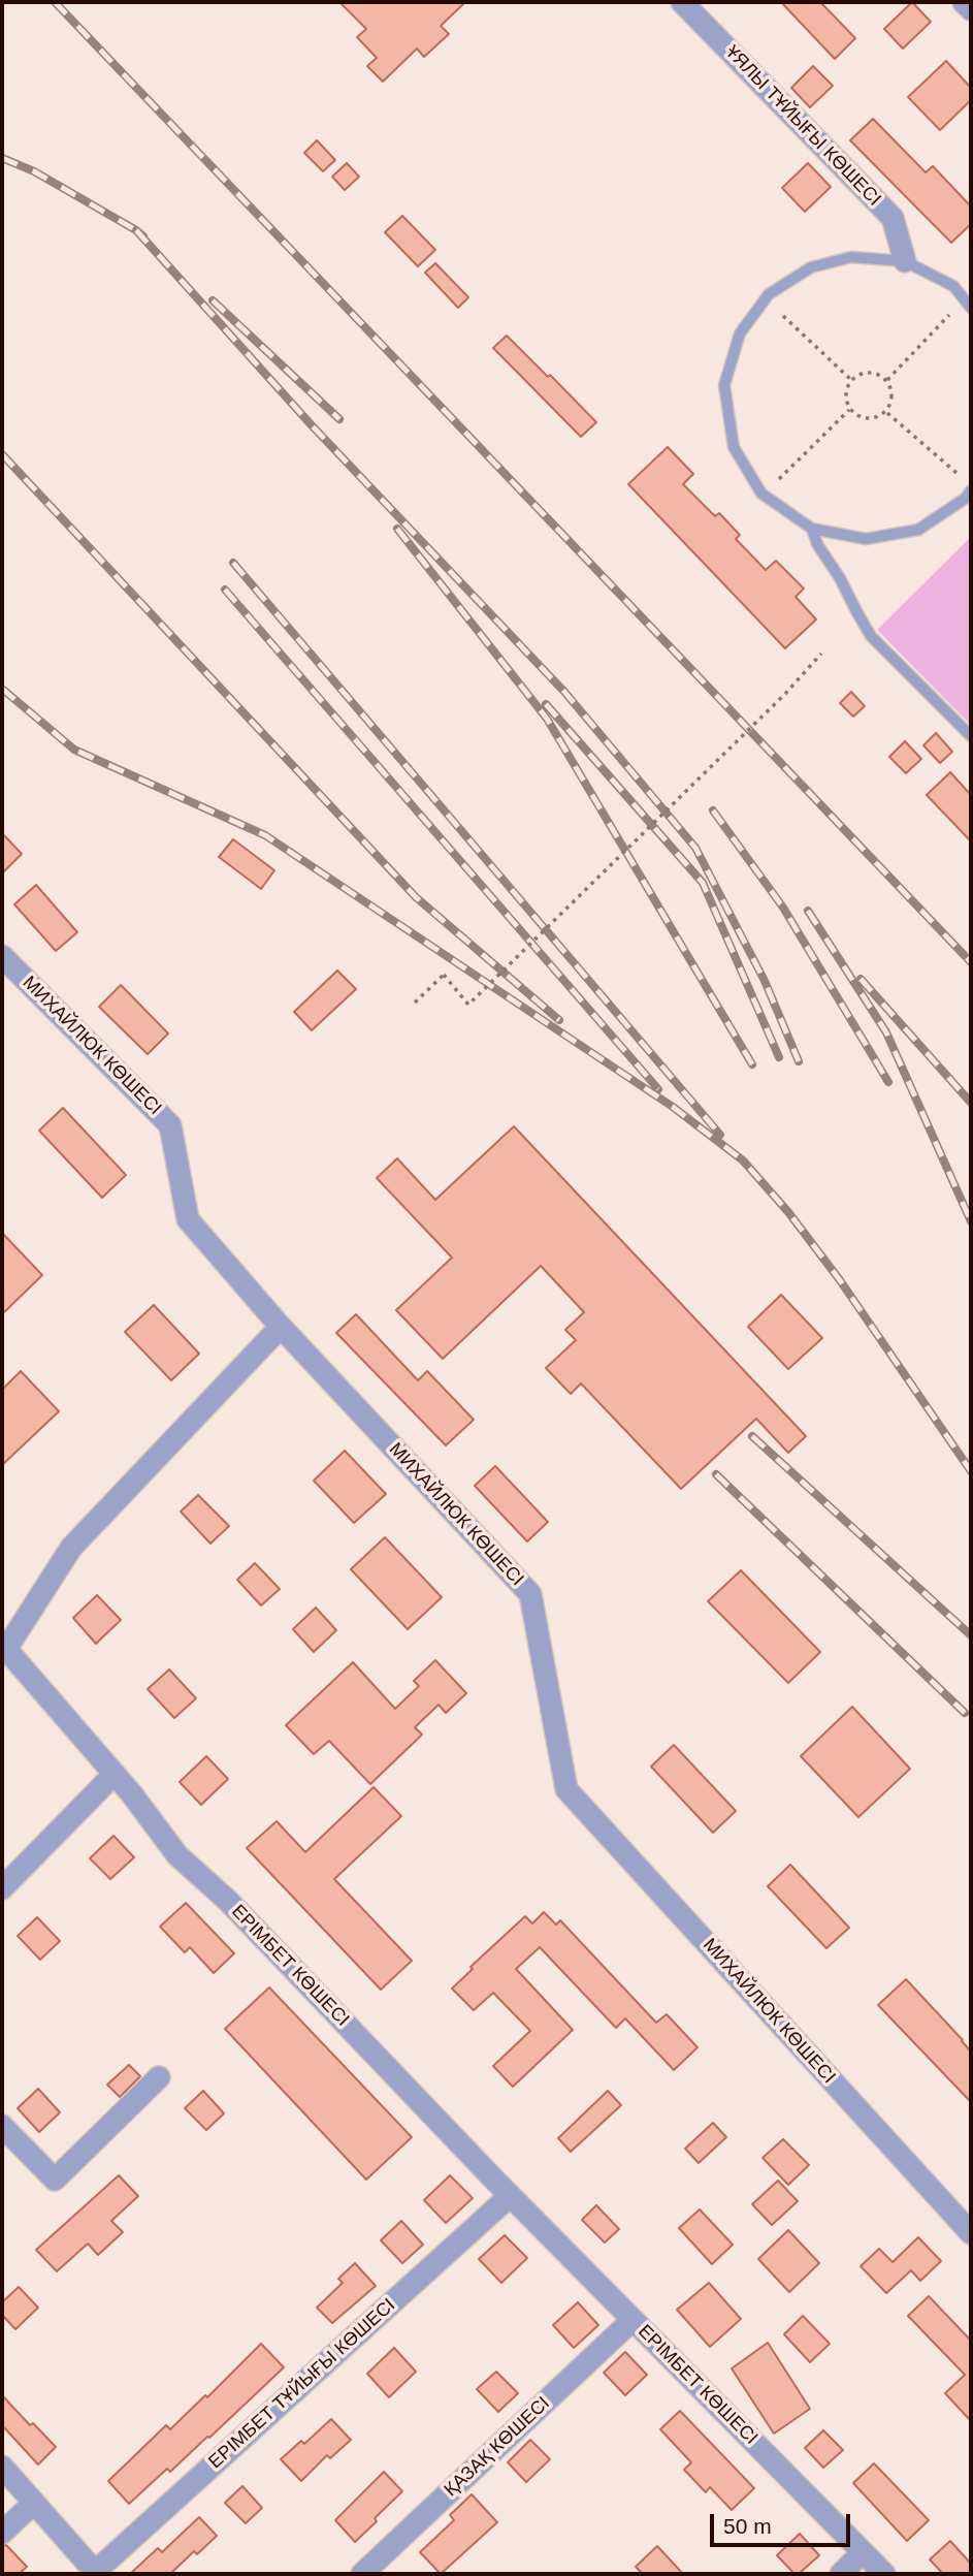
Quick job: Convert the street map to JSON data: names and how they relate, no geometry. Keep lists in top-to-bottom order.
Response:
{
  "streets": {
    "street": [
      "ҰЯЛЫ ТҰЙЫҒЫ КӨШЕСІ",
      "МИХАЙЛЮК КӨШЕСІ",
      "ЕРІМБЕТ КӨШЕСІ",
      "ЕРІМБЕТ ТҰЙЫҒЫ КӨШЕСІ",
      "ҚАЗАҚ КӨШЕСІ"
    ]
  },
  "crossings": [
    ["МИХАЙЛЮК КӨШЕСІ", "ЕРІМБЕТ КӨШЕСІ"],
    ["ЕРІМБЕТ КӨШЕСІ", "ЕРІМБЕТ ТҰЙЫҒЫ КӨШЕСІ"],
    ["ЕРІМБЕТ КӨШЕСІ", "ҚАЗАҚ КӨШЕСІ"]
  ],
  "scale_bar": "50 m"
}
